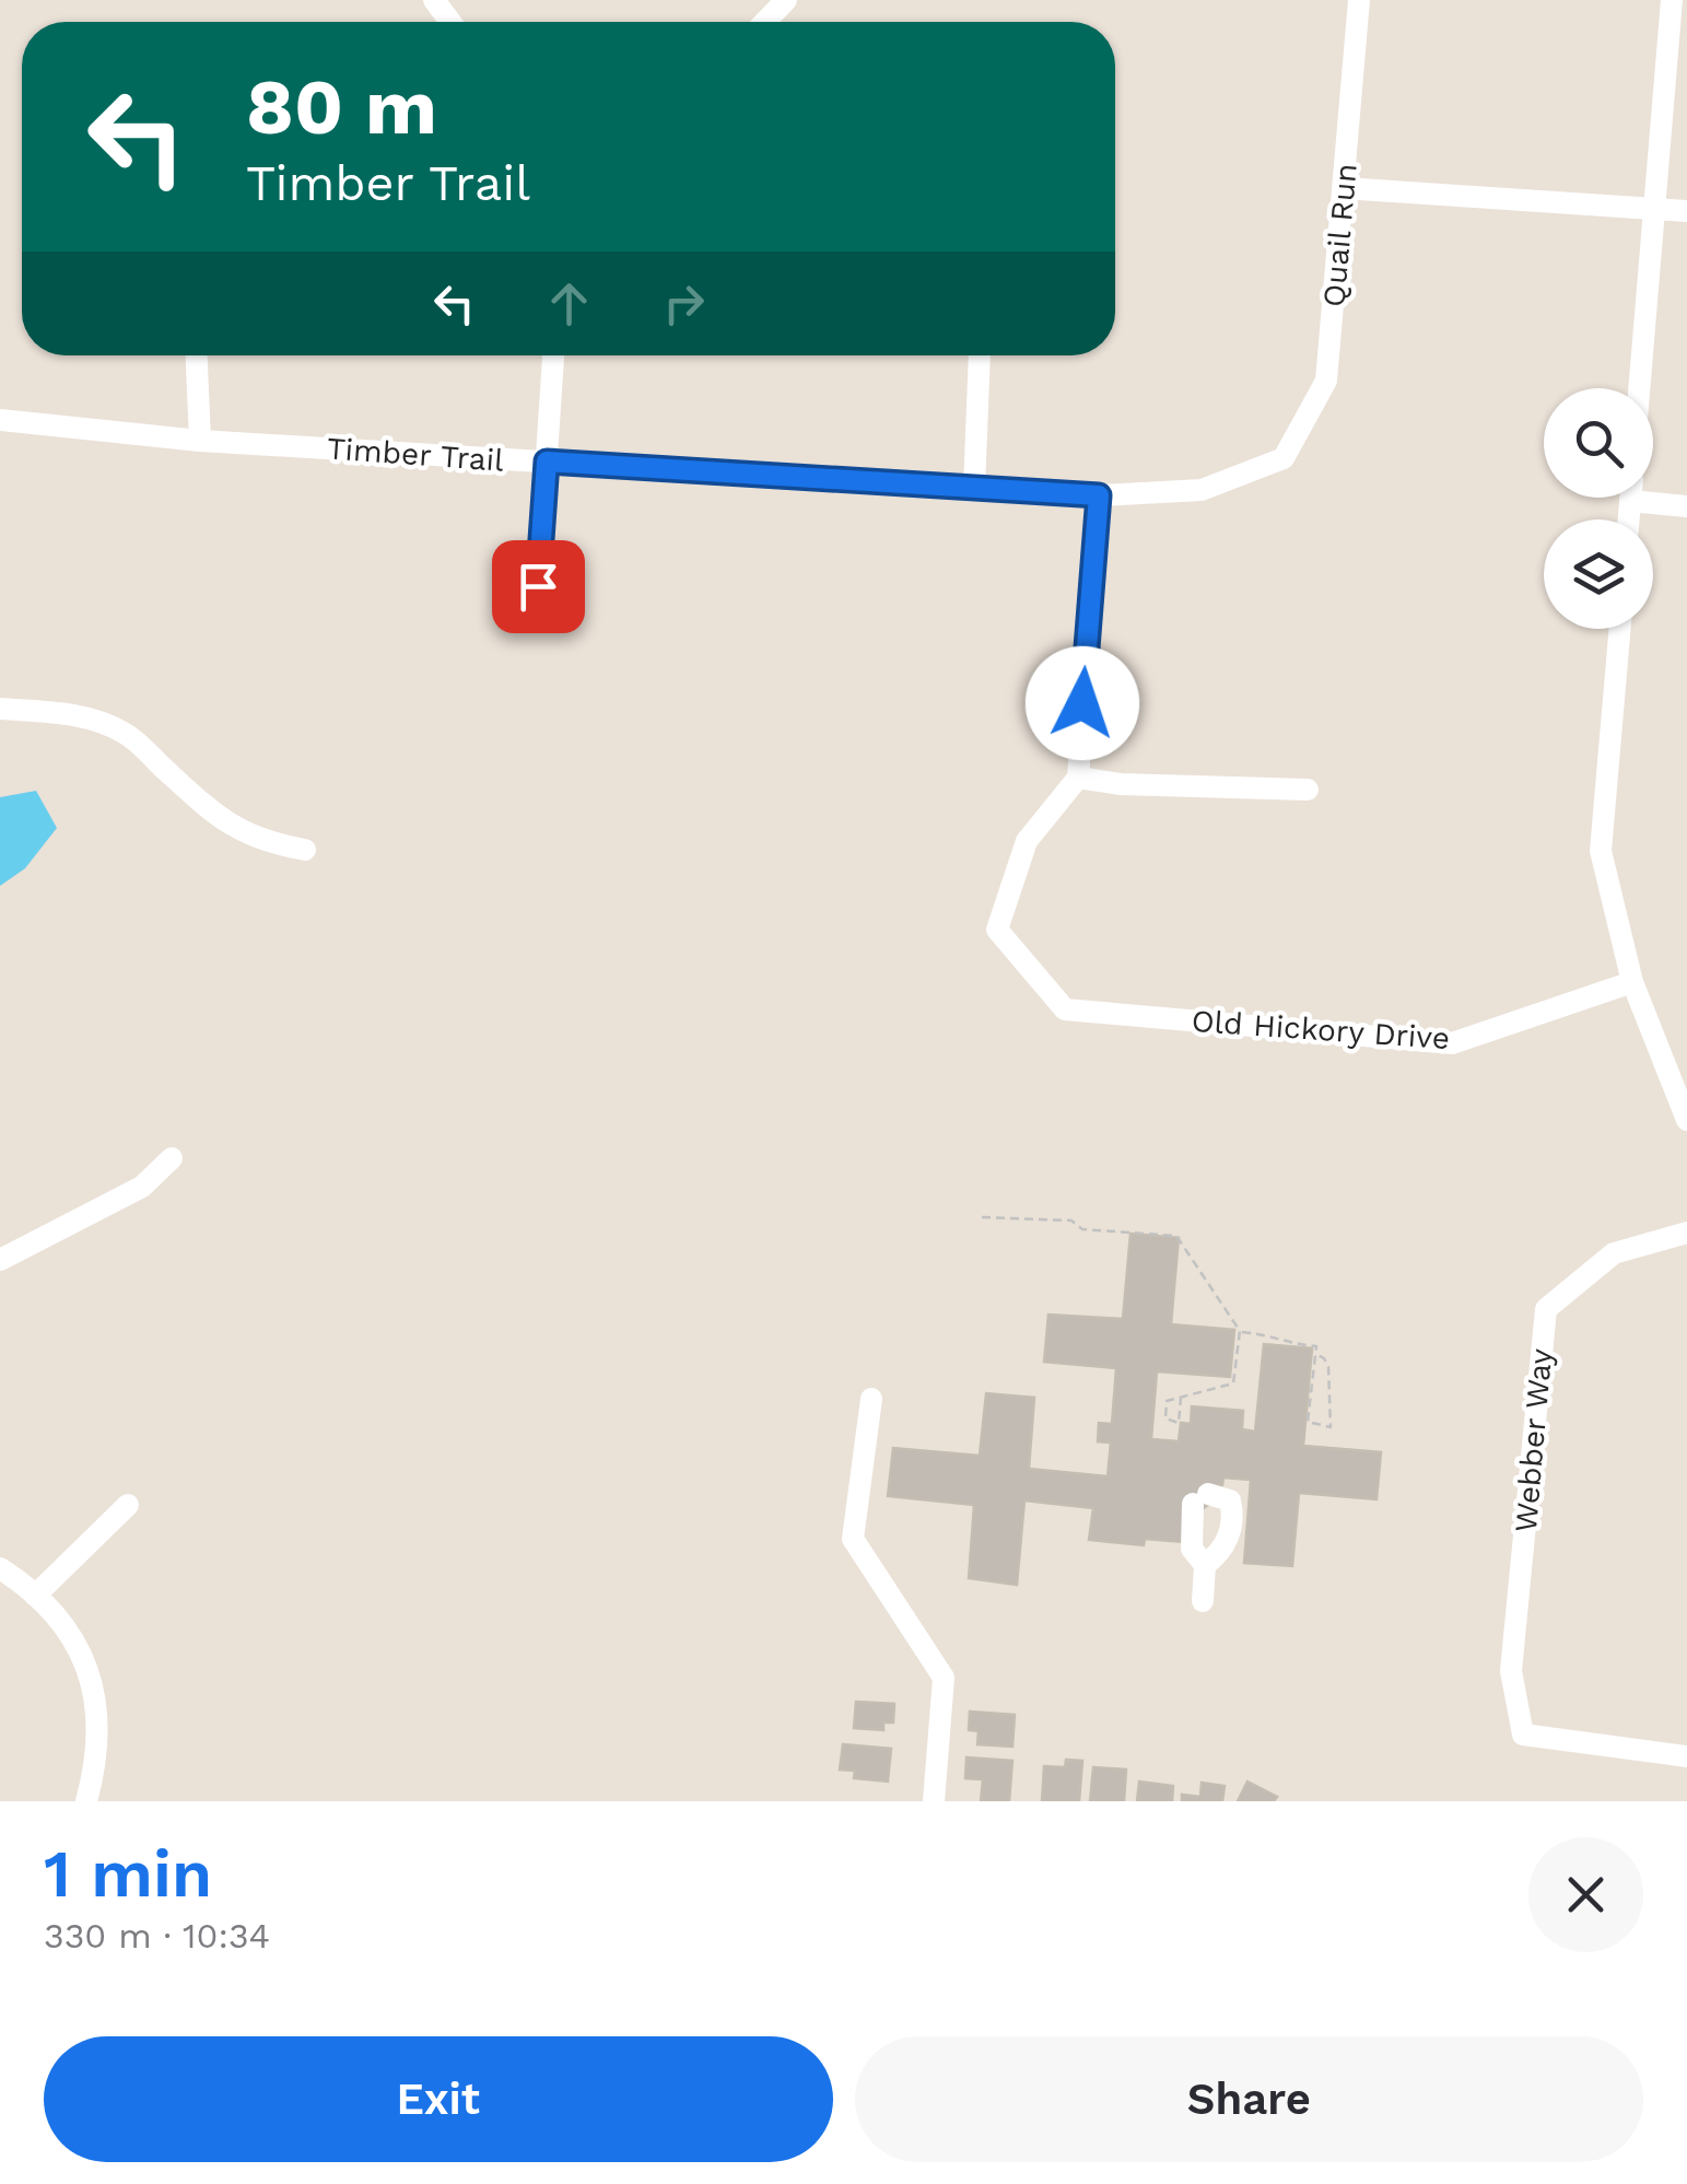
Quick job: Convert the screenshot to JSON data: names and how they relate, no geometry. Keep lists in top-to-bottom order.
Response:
{
  "streets": {
    "street": [
      "Quail Run",
      "Timber Trail",
      "Old Hickory Drive",
      "Webber Way"
    ]
  },
  "crossings": [
    ["Quail Run", "Timber Trail"]
  ],
  "page": {
    "turn": ["80 m", "Timber Trail"],
    "heading": ["1 min", "330 m · 10:34"],
    "buttons": ["Exit", "Share"]
  }
}
